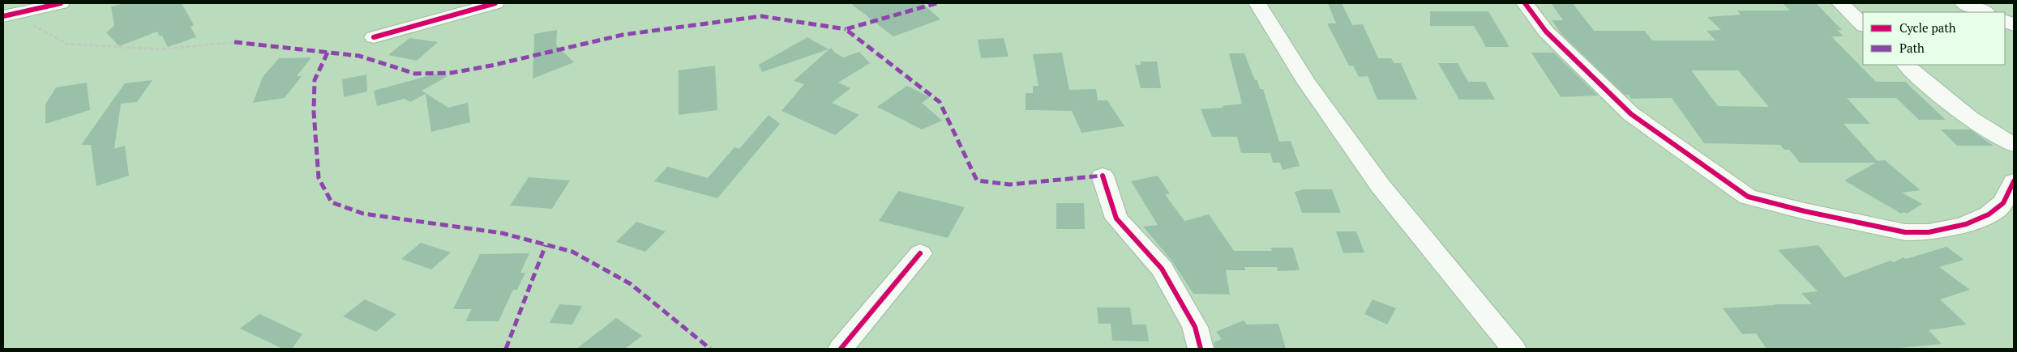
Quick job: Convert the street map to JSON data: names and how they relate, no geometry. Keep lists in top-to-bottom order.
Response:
{
  "legend": ["Cycle path", "Path"]
}
